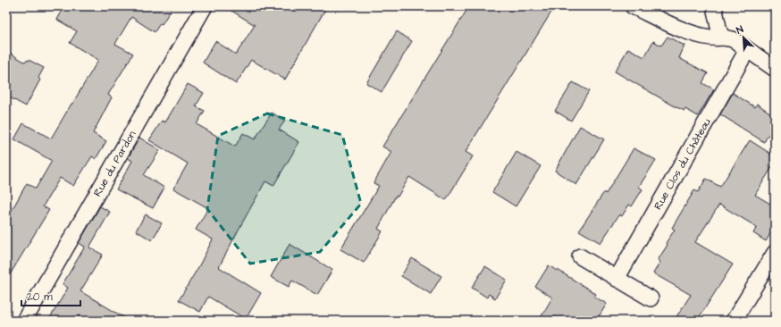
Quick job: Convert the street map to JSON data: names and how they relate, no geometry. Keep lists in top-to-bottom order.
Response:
{
  "streets": {
    "street": ["Rue du Pardon", "Rue Clos du Château"]
  },
  "scale_bar": "20 m",
  "north": "top left"
}
